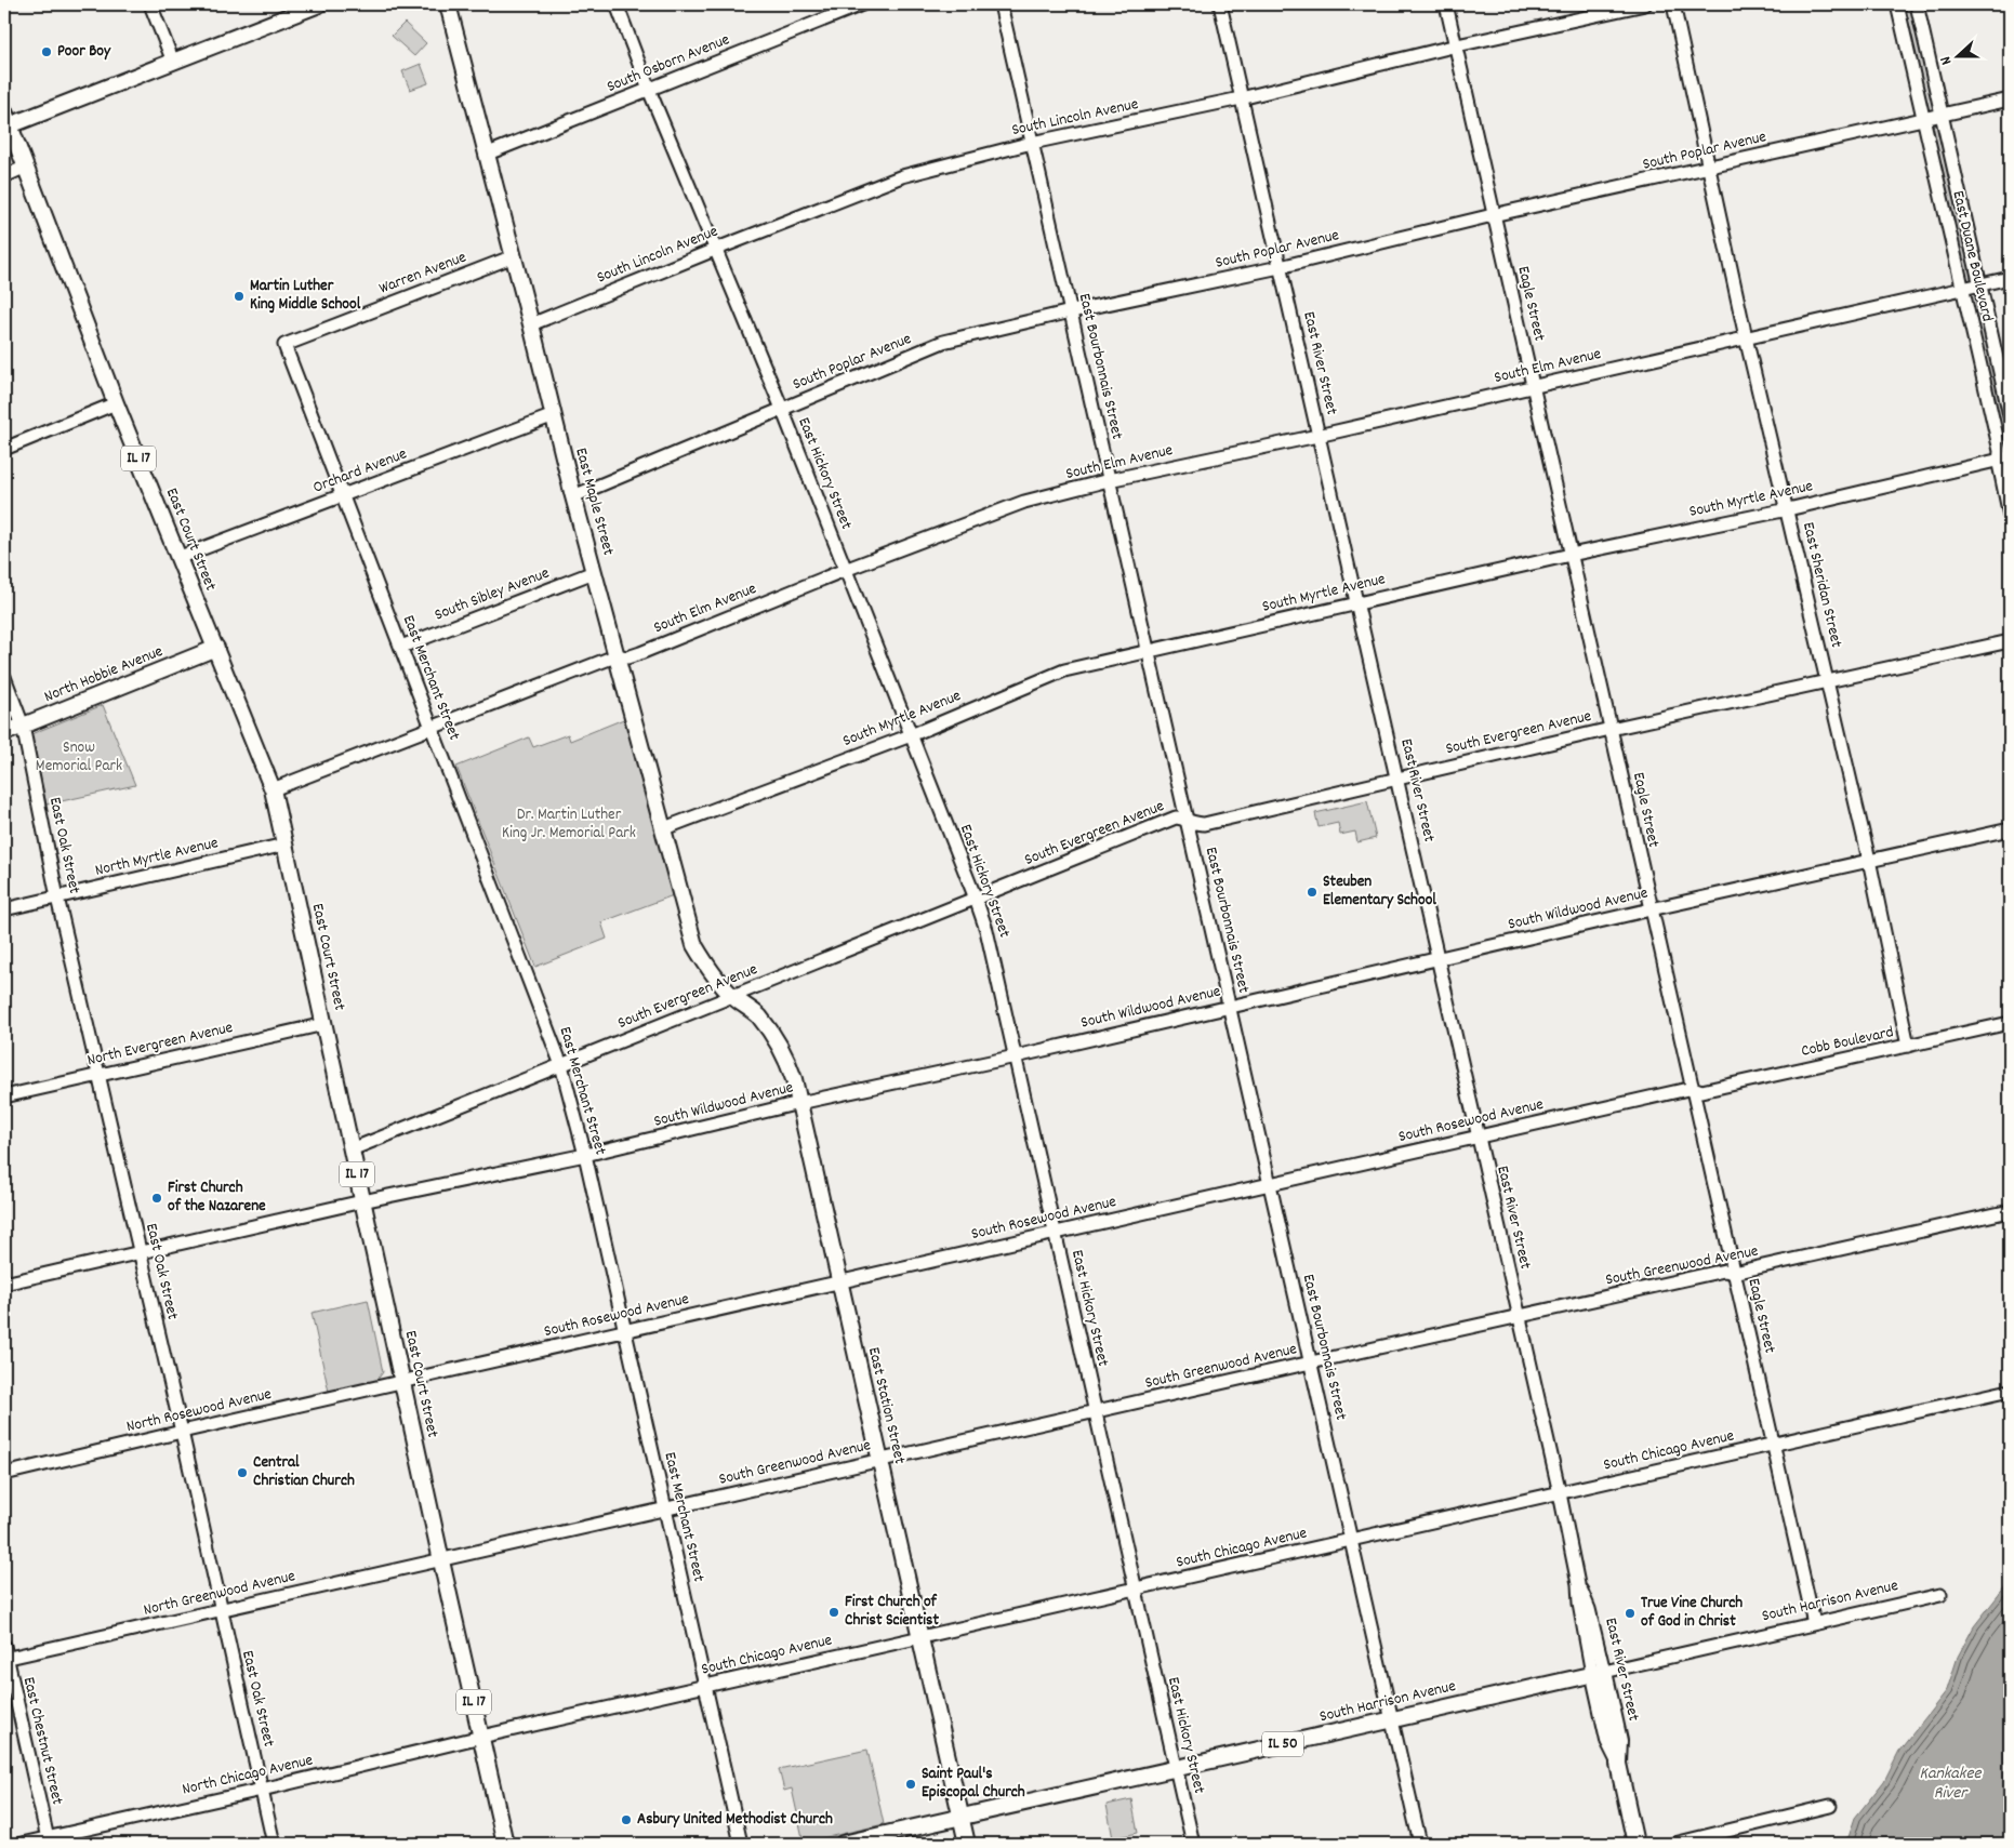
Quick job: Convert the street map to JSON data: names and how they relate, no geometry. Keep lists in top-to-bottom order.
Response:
{
  "streets": {
    "main road": [
      "East River Street",
      "IL 17",
      "East Maple Street",
      "East Court Street",
      "North Hobbie Avenue",
      "East Station Street",
      "South Harrison Avenue",
      "IL 50"
    ],
    "street": [
      "South Osborn Avenue",
      "South Lincoln Avenue",
      "South Poplar Avenue",
      "East Duane Boulevard",
      "Warren Avenue",
      "Eagle Street",
      "East Bourbonnais Street",
      "South Elm Avenue",
      "Orchard Avenue",
      "East Hickory Street",
      "South Myrtle Avenue",
      "East Sheridan Street",
      "South Sibley Avenue",
      "East Merchant Street",
      "South Evergreen Avenue",
      "East Oak Street",
      "North Myrtle Avenue",
      "South Wildwood Avenue",
      "Cobb Boulevard",
      "North Evergreen Avenue",
      "South Rosewood Avenue",
      "South Greenwood Avenue",
      "North Rosewood Avenue",
      "South Chicago Avenue",
      "North Greenwood Avenue",
      "East Chestnut Street",
      "North Chicago Avenue"
    ]
  },
  "crossings": [
    ["South Osborn Avenue", "East Hickory Street"],
    ["South Osborn Avenue", "East Maple Street"],
    ["South Lincoln Avenue", "Eagle Street"],
    ["South Lincoln Avenue", "East River Street"],
    ["South Lincoln Avenue", "East Bourbonnais Street"],
    ["South Lincoln Avenue", "East Hickory Street"],
    ["South Lincoln Avenue", "East Maple Street"],
    ["South Poplar Avenue", "East Duane Boulevard"],
    ["South Poplar Avenue", "Eagle Street"],
    ["South Poplar Avenue", "East River Street"],
    ["South Poplar Avenue", "East Bourbonnais Street"],
    ["South Poplar Avenue", "East Hickory Street"],
    ["South Poplar Avenue", "East Maple Street"],
    ["South Poplar Avenue", "East Sheridan Street"],
    ["East Duane Boulevard", "South Elm Avenue"],
    ["East Duane Boulevard", "South Myrtle Avenue"],
    ["Warren Avenue", "East Maple Street"],
    ["Warren Avenue", "East Merchant Street"],
    ["Eagle Street", "South Elm Avenue"],
    ["Eagle Street", "South Myrtle Avenue"],
    ["Eagle Street", "South Evergreen Avenue"],
    ["Eagle Street", "South Wildwood Avenue"],
    ["Eagle Street", "Cobb Boulevard"],
    ["Eagle Street", "South Rosewood Avenue"],
    ["Eagle Street", "South Greenwood Avenue"],
    ["Eagle Street", "South Chicago Avenue"],
    ["Eagle Street", "South Harrison Avenue"],
    ["East River Street", "South Elm Avenue"],
    ["East River Street", "South Myrtle Avenue"],
    ["East River Street", "South Evergreen Avenue"],
    ["East River Street", "South Wildwood Avenue"],
    ["East River Street", "South Rosewood Avenue"],
    ["East River Street", "South Greenwood Avenue"],
    ["East River Street", "South Chicago Avenue"],
    ["East River Street", "South Harrison Avenue"],
    ["East Bourbonnais Street", "South Elm Avenue"],
    ["East Bourbonnais Street", "South Myrtle Avenue"],
    ["East Bourbonnais Street", "South Evergreen Avenue"],
    ["East Bourbonnais Street", "South Wildwood Avenue"],
    ["East Bourbonnais Street", "South Rosewood Avenue"],
    ["East Bourbonnais Street", "South Greenwood Avenue"],
    ["East Bourbonnais Street", "South Chicago Avenue"],
    ["East Bourbonnais Street", "South Harrison Avenue"],
    ["South Elm Avenue", "East Hickory Street"],
    ["South Elm Avenue", "East Maple Street"],
    ["South Elm Avenue", "East Court Street"],
    ["South Elm Avenue", "East Sheridan Street"],
    ["South Elm Avenue", "East Merchant Street"],
    ["Orchard Avenue", "East Maple Street"],
    ["Orchard Avenue", "East Court Street"],
    ["Orchard Avenue", "East Merchant Street"],
    ["East Hickory Street", "South Myrtle Avenue"],
    ["East Hickory Street", "South Evergreen Avenue"],
    ["East Hickory Street", "South Wildwood Avenue"],
    ["East Hickory Street", "South Rosewood Avenue"],
    ["East Hickory Street", "South Greenwood Avenue"],
    ["East Hickory Street", "South Chicago Avenue"],
    ["East Hickory Street", "South Harrison Avenue"],
    ["South Myrtle Avenue", "East Maple Street"],
    ["South Myrtle Avenue", "East Sheridan Street"],
    ["East Maple Street", "South Sibley Avenue"],
    ["East Maple Street", "South Evergreen Avenue"],
    ["East Maple Street", "East Station Street"],
    ["East Court Street", "North Hobbie Avenue"],
    ["East Court Street", "South Evergreen Avenue"],
    ["East Court Street", "North Myrtle Avenue"],
    ["East Court Street", "South Wildwood Avenue"],
    ["East Court Street", "North Evergreen Avenue"],
    ["East Court Street", "South Rosewood Avenue"],
    ["East Court Street", "South Greenwood Avenue"],
    ["East Court Street", "North Rosewood Avenue"],
    ["East Court Street", "South Chicago Avenue"],
    ["East Court Street", "North Greenwood Avenue"],
    ["East Court Street", "North Chicago Avenue"],
    ["East Sheridan Street", "South Evergreen Avenue"],
    ["East Sheridan Street", "South Wildwood Avenue"],
    ["East Sheridan Street", "Cobb Boulevard"],
    ["South Sibley Avenue", "East Merchant Street"],
    ["North Hobbie Avenue", "East Oak Street"],
    ["East Merchant Street", "South Evergreen Avenue"],
    ["East Merchant Street", "South Wildwood Avenue"],
    ["East Merchant Street", "South Rosewood Avenue"],
    ["East Merchant Street", "South Greenwood Avenue"],
    ["East Merchant Street", "South Chicago Avenue"],
    ["South Evergreen Avenue", "East Station Street"],
    ["East Oak Street", "North Myrtle Avenue"],
    ["East Oak Street", "South Wildwood Avenue"],
    ["East Oak Street", "North Evergreen Avenue"],
    ["East Oak Street", "North Rosewood Avenue"],
    ["East Oak Street", "North Greenwood Avenue"],
    ["East Oak Street", "North Chicago Avenue"],
    ["South Wildwood Avenue", "East Station Street"],
    ["Cobb Boulevard", "South Rosewood Avenue"],
    ["South Rosewood Avenue", "East Station Street"],
    ["South Rosewood Avenue", "North Rosewood Avenue"],
    ["South Greenwood Avenue", "East Station Street"],
    ["South Greenwood Avenue", "North Greenwood Avenue"],
    ["East Station Street", "South Chicago Avenue"],
    ["East Station Street", "South Harrison Avenue"],
    ["South Chicago Avenue", "North Chicago Avenue"],
    ["North Greenwood Avenue", "East Chestnut Street"],
    ["East Chestnut Street", "North Chicago Avenue"]
  ],
  "water": ["Kankakee River"],
  "parks": ["Snow Memorial Park", "Dr. Martin Luther King Jr. Memorial Park"],
  "places": [
    "Poor Boy",
    "Martin Luther King Middle School",
    "Steuben Elementary School",
    "First Church of the Nazarene",
    "Central Christian Church",
    "First Church of Christ Scientist",
    "True Vine Church of God in Christ",
    "Saint Paul's Episcopal Church",
    "Asbury United Methodist Church"
  ],
  "north": "left"
}
